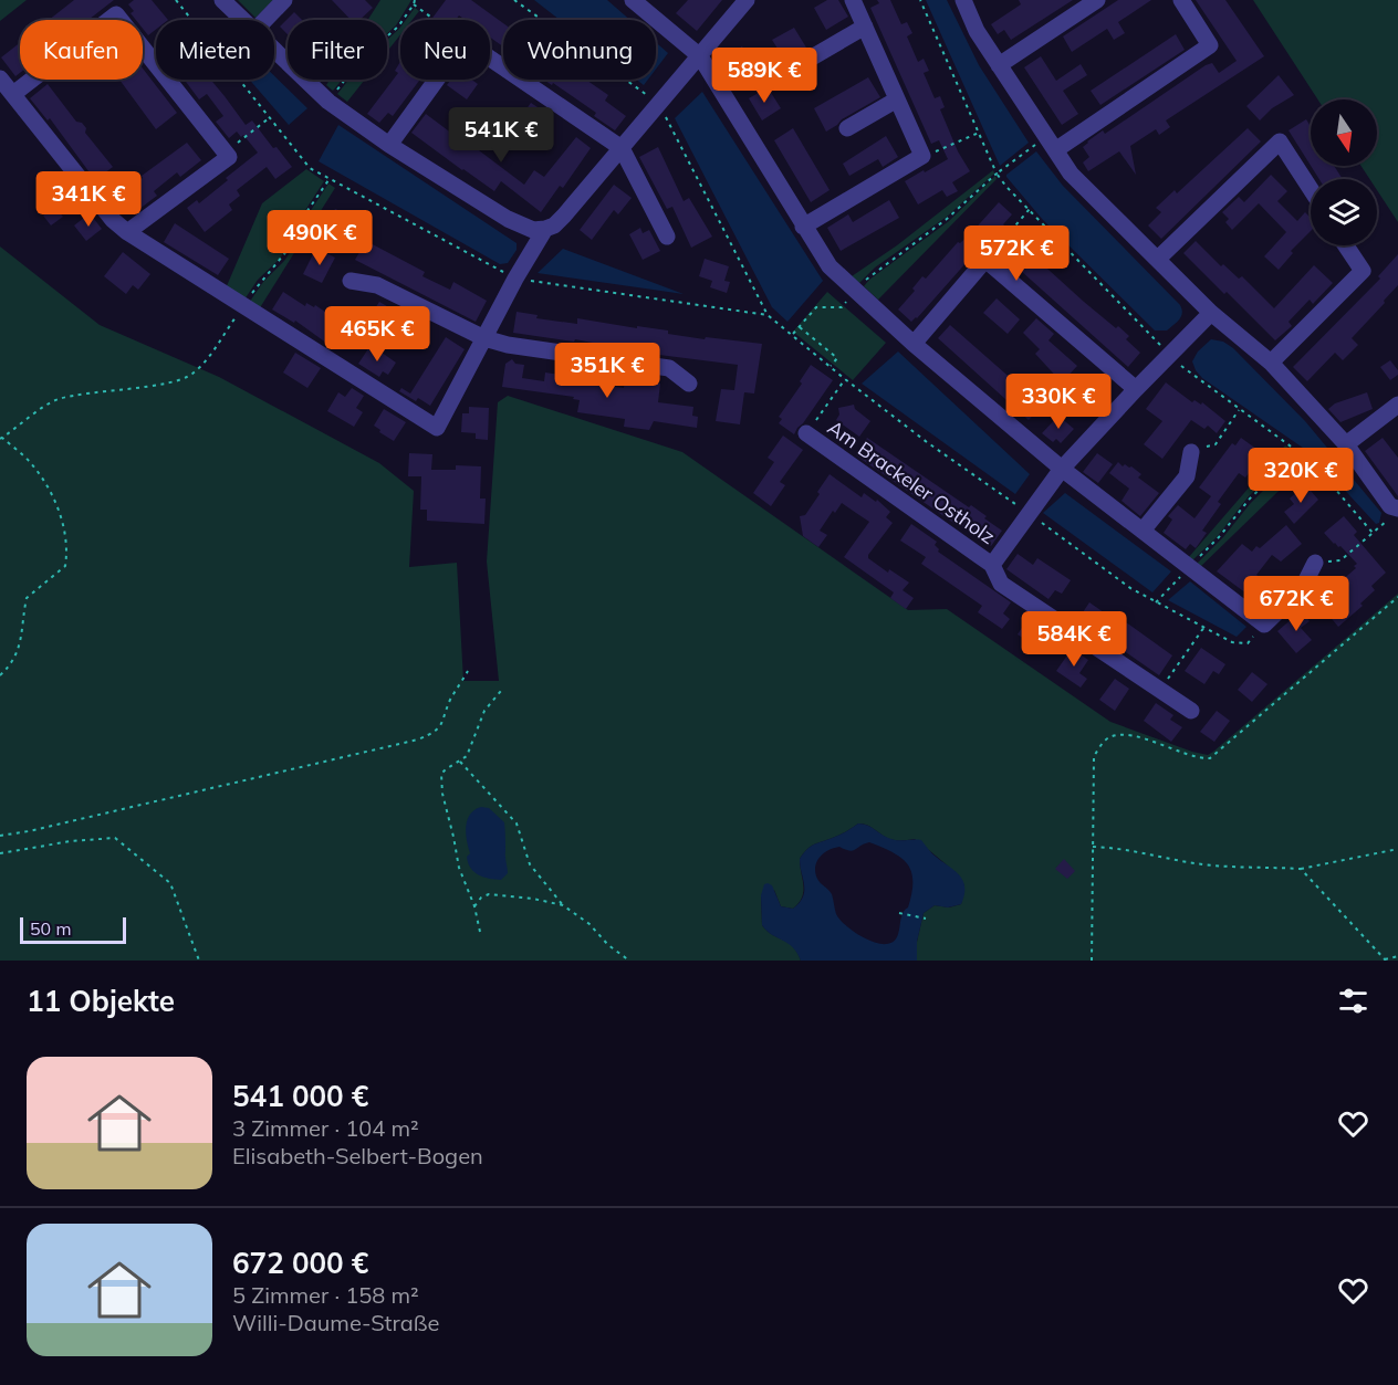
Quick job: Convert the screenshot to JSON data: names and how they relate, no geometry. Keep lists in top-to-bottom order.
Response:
{
  "streets": {
    "street": ["Am Brackeler Ostholz"]
  },
  "scale_bar": "50 m",
  "north": "bottom",
  "page": {
    "chip": [
      "Kaufen",
      "Mieten",
      "Filter",
      "Neu",
      "Wohnung"
    ],
    "price": [
      "589K €",
      "541K €",
      "341K €",
      "490K €",
      "572K €",
      "465K €",
      "351K €",
      "330K €",
      "320K €",
      "672K €",
      "584K €"
    ],
    "scale": "50 m",
    "heading": "11 Objekte",
    "list": [
      {
        "name": "541 000 €",
        "note": "3 Zimmer · 104 m² · Elisabeth-Selbert-Bogen"
      },
      {
        "name": "672 000 €",
        "note": "5 Zimmer · 158 m² · Willi-Daume-Straße"
      }
    ]
  }
}
